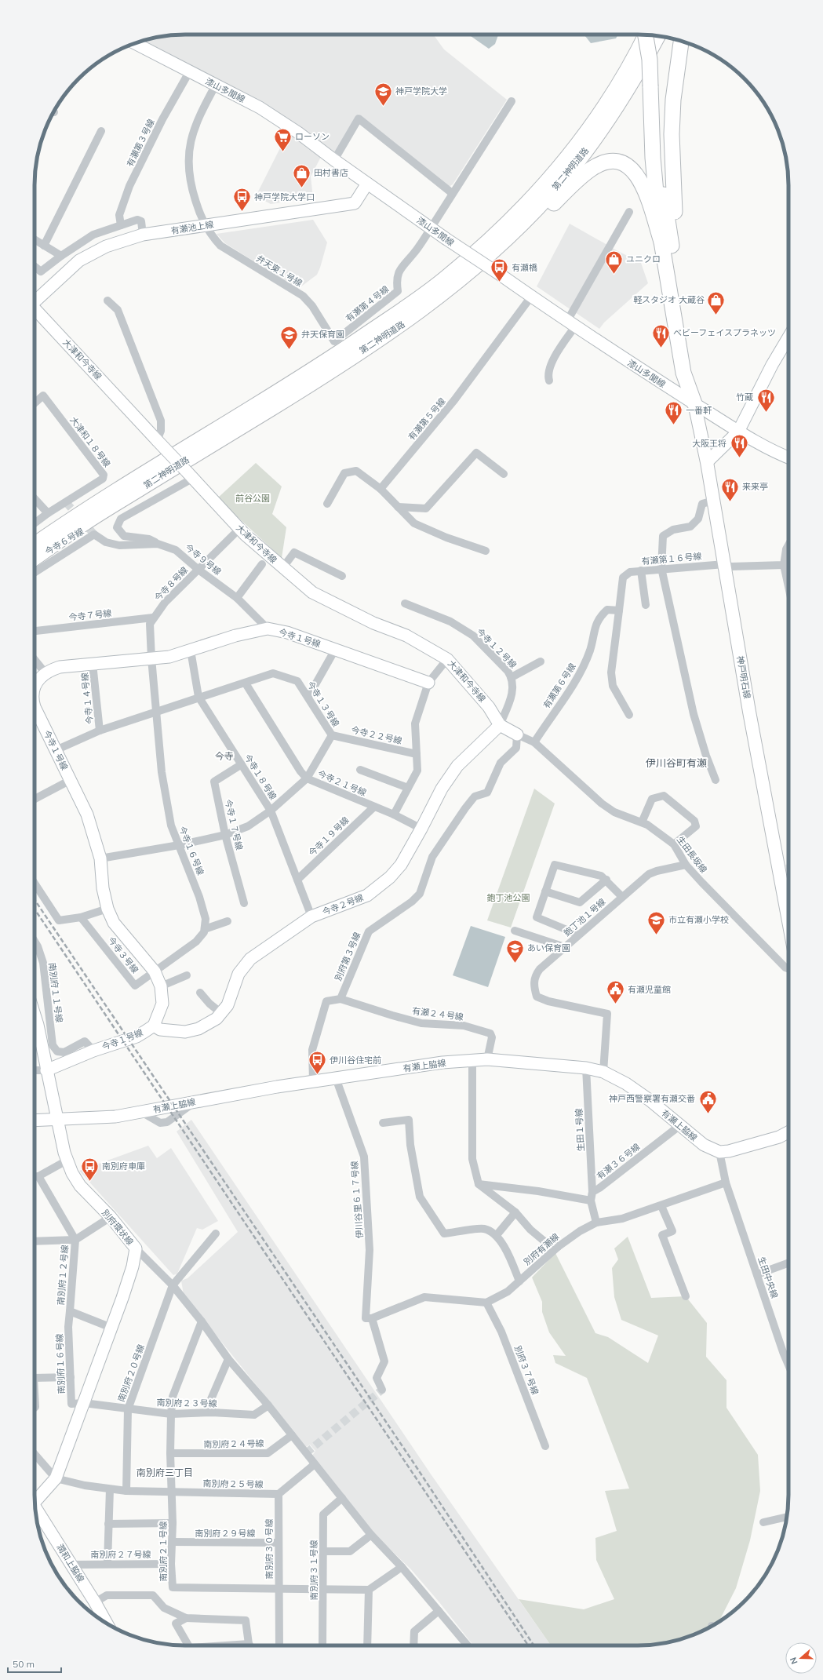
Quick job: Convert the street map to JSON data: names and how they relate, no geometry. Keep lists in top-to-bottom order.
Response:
{
  "streets": {
    "highway": ["第二神明道路"],
    "main road": ["神戸明石線"],
    "street": [
      "漆山多聞線",
      "有瀬第３号線",
      "有瀬池上線",
      "弁天東１号線",
      "有瀬第４号線",
      "大津和今寺線",
      "有瀬第５号線",
      "大津和１８号線",
      "今寺６号線",
      "有瀬第１６号線",
      "今寺９号線",
      "今寺８号線",
      "今寺７号線",
      "今寺１号線",
      "今寺１２号線",
      "有瀬第６号線",
      "今寺１４号線",
      "今寺１３号線",
      "今寺２２号線",
      "今寺１８号線",
      "今寺２１号線",
      "今寺１７号線",
      "今寺１９号線",
      "今寺１６号線",
      "生田長坂線",
      "今寺２号線",
      "鉋丁池１号線",
      "今寺３号線",
      "別府第３号線",
      "南別府１１号線",
      "有瀬２４号線",
      "有瀬上脇線",
      "生田１号線",
      "有瀬３６号線",
      "伊川谷里６１７号線",
      "別府環状線",
      "別府有瀬線",
      "南別府１２号線",
      "生田中央線",
      "南別府１６号線",
      "別府３７号線",
      "南別府２０号線",
      "南別府２３号線",
      "南別府２４号線",
      "南別府２５号線",
      "南別府２９号線",
      "南別府３０号線",
      "南別府２１号線",
      "南別府２７号線",
      "潤和上脇線",
      "南別府３１号線"
    ]
  },
  "crossings": [
    ["漆山多聞線", "有瀬第３号線"],
    ["漆山多聞線", "有瀬池上線"],
    ["漆山多聞線", "弁天東１号線"],
    ["漆山多聞線", "有瀬第４号線"],
    ["漆山多聞線", "有瀬第５号線"],
    ["漆山多聞線", "神戸明石線"],
    ["有瀬池上線", "弁天東１号線"],
    ["弁天東１号線", "有瀬第４号線"],
    ["大津和今寺線", "今寺１２号線"],
    ["大津和今寺線", "今寺２号線"],
    ["今寺６号線", "今寺９号線"],
    ["有瀬第１６号線", "神戸明石線"],
    ["有瀬第１６号線", "有瀬第６号線"],
    ["今寺９号線", "今寺８号線"],
    ["今寺９号線", "今寺１号線"],
    ["今寺８号線", "今寺７号線"],
    ["今寺８号線", "今寺１号線"],
    ["今寺８号線", "今寺１６号線"],
    ["今寺１号線", "今寺１４号線"],
    ["今寺１号線", "今寺１３号線"],
    ["今寺１号線", "今寺１８号線"],
    ["今寺１号線", "今寺１６号線"],
    ["今寺１号線", "今寺２号線"],
    ["今寺１号線", "今寺３号線"],
    ["今寺１号線", "南別府１１号線"],
    ["今寺１号線", "別府環状線"],
    ["今寺１２号線", "今寺２号線"],
    ["有瀬第６号線", "生田長坂線"],
    ["今寺１４号線", "今寺１３号線"],
    ["今寺１３号線", "今寺２２号線"],
    ["今寺１３号線", "今寺１８号線"],
    ["今寺１３号線", "今寺２１号線"],
    ["今寺１３号線", "今寺１７号線"],
    ["今寺１３号線", "今寺１６号線"],
    ["今寺１８号線", "今寺１７号線"],
    ["今寺１８号線", "今寺１９号線"],
    ["今寺１８号線", "今寺２号線"],
    ["今寺２１号線", "今寺１９号線"],
    ["今寺２１号線", "今寺２号線"],
    ["生田長坂線", "鉋丁池１号線"],
    ["生田長坂線", "別府第３号線"],
    ["鉋丁池１号線", "有瀬上脇線"],
    ["別府第３号線", "有瀬２４号線"],
    ["有瀬２４号線", "有瀬上脇線"],
    ["有瀬上脇線", "生田１号線"],
    ["有瀬上脇線", "有瀬３６号線"],
    ["有瀬上脇線", "伊川谷里６１７号線"],
    ["有瀬上脇線", "別府環状線"],
    ["有瀬上脇線", "生田中央線"],
    ["生田１号線", "有瀬３６号線"],
    ["別府環状線", "南別府１２号線"],
    ["別府環状線", "南別府１６号線"],
    ["別府環状線", "南別府２３号線"],
    ["別府環状線", "南別府２５号線"],
    ["別府有瀬線", "生田中央線"],
    ["別府有瀬線", "別府３７号線"],
    ["南別府１２号線", "南別府１６号線"],
    ["南別府１６号線", "南別府２３号線"],
    ["南別府２０号線", "南別府２３号線"],
    ["南別府２０号線", "南別府２５号線"],
    ["南別府２３号線", "南別府２１号線"],
    ["南別府２４号線", "南別府２１号線"],
    ["南別府２５号線", "南別府３０号線"],
    ["南別府２５号線", "南別府２１号線"],
    ["南別府２９号線", "南別府３０号線"],
    ["南別府２９号線", "南別府２１号線"],
    ["南別府３０号線", "南別府２１号線"],
    ["南別府２１号線", "南別府２７号線"],
    ["南別府２１号線", "南別府３１号線"],
    ["南別府２７号線", "潤和上脇線"]
  ],
  "districts": ["今寺", "伊川谷町有瀬", "南別府三丁目"],
  "parks": ["前谷公園", "鉋丁池公園"],
  "places": {
    "school or university": [
      "神戸学院大学",
      "弁天保育園",
      "市立有瀬小学校",
      "あい保育園"
    ],
    "supermarket": ["ローソン"],
    "shop": ["田村書店", "ユニクロ", "軽スタジオ 大蔵谷"],
    "bus stop": [
      "神戸学院大学口",
      "有瀬橋",
      "伊川谷住宅前",
      "南別府車庫"
    ],
    "restaurant": [
      "ベビーフェイスプラネッツ",
      "竹蔵",
      "一番軒",
      "大阪王将",
      "来来亭"
    ],
    "public building": ["有瀬児童館", "神戸西警察署有瀬交番"]
  },
  "scale_bar": "50 m",
  "north": "left"
}
